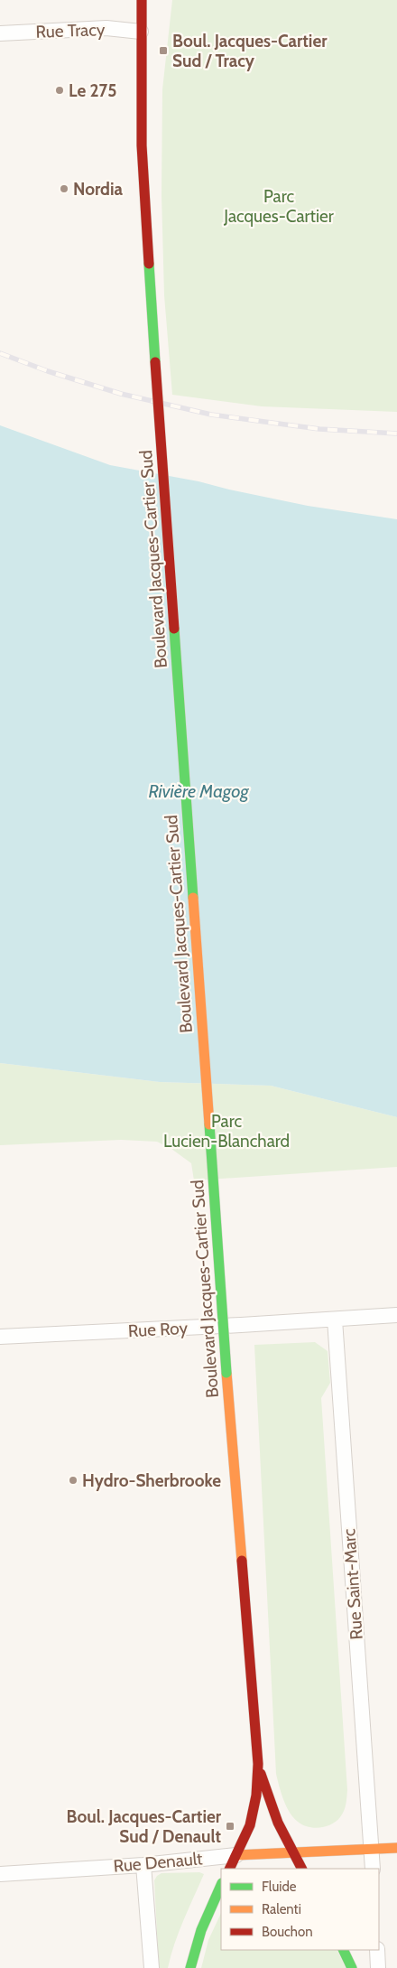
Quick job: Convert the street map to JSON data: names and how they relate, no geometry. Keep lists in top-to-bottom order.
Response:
{
  "streets": {
    "main road": ["Boulevard Jacques-Cartier Sud", "Rue Denault"],
    "street": ["Rue Tracy", "Rue Roy", "Rue Saint-Marc"]
  },
  "crossings": [
    ["Rue Tracy", "Boulevard Jacques-Cartier Sud"],
    ["Boulevard Jacques-Cartier Sud", "Rue Denault"],
    ["Rue Roy", "Rue Saint-Marc"],
    ["Rue Saint-Marc", "Rue Denault"]
  ],
  "water": ["Rivière Magog"],
  "parks": ["Parc Jacques-Cartier", "Parc Lucien-Blanchard"],
  "places": {
    "transit": ["Boul. Jacques-Cartier Sud / Tracy", "Boul. Jacques-Cartier Sud / Denault"],
    "other": ["Le 275", "Nordia", "Hydro-Sherbrooke"]
  },
  "legend": ["Fluide", "Ralenti", "Bouchon"]
}
